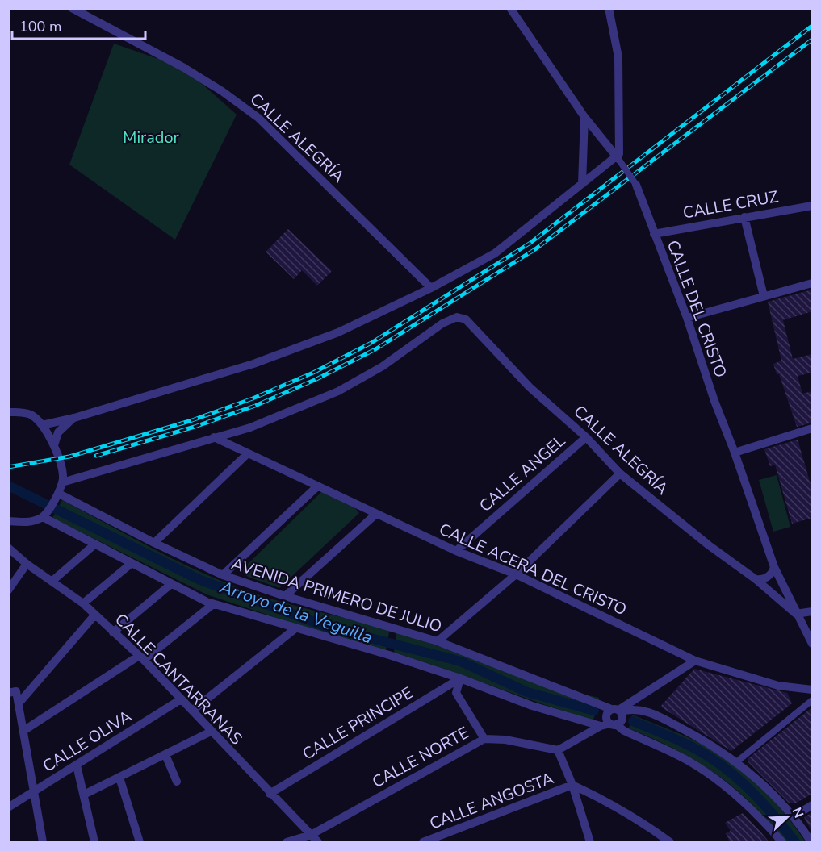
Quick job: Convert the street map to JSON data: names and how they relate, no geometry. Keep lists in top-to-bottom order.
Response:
{
  "streets": {
    "street": [
      "CALLE ALEGRÍA",
      "CALLE CRUZ",
      "CALLE DEL CRISTO",
      "CALLE ANGEL",
      "CALLE ACERA DEL CRISTO",
      "AVENIDA PRIMERO DE JULIO",
      "CALLE CANTARRANAS",
      "CALLE PRINCIPE",
      "CALLE OLIVA",
      "CALLE NORTE",
      "CALLE ANGOSTA"
    ]
  },
  "crossings": [
    ["CALLE ALEGRÍA", "CALLE DEL CRISTO"],
    ["CALLE ALEGRÍA", "CALLE ANGEL"],
    ["CALLE ALEGRÍA", "CALLE ACERA DEL CRISTO"],
    ["CALLE CRUZ", "CALLE DEL CRISTO"],
    ["CALLE ANGEL", "CALLE ACERA DEL CRISTO"],
    ["CALLE CANTARRANAS", "CALLE PRINCIPE"],
    ["CALLE CANTARRANAS", "CALLE OLIVA"],
    ["CALLE CANTARRANAS", "CALLE NORTE"]
  ],
  "water": ["Arroyo de la Veguilla"],
  "parks": ["Mirador"],
  "scale_bar": "100 m",
  "north": "top right"
}
